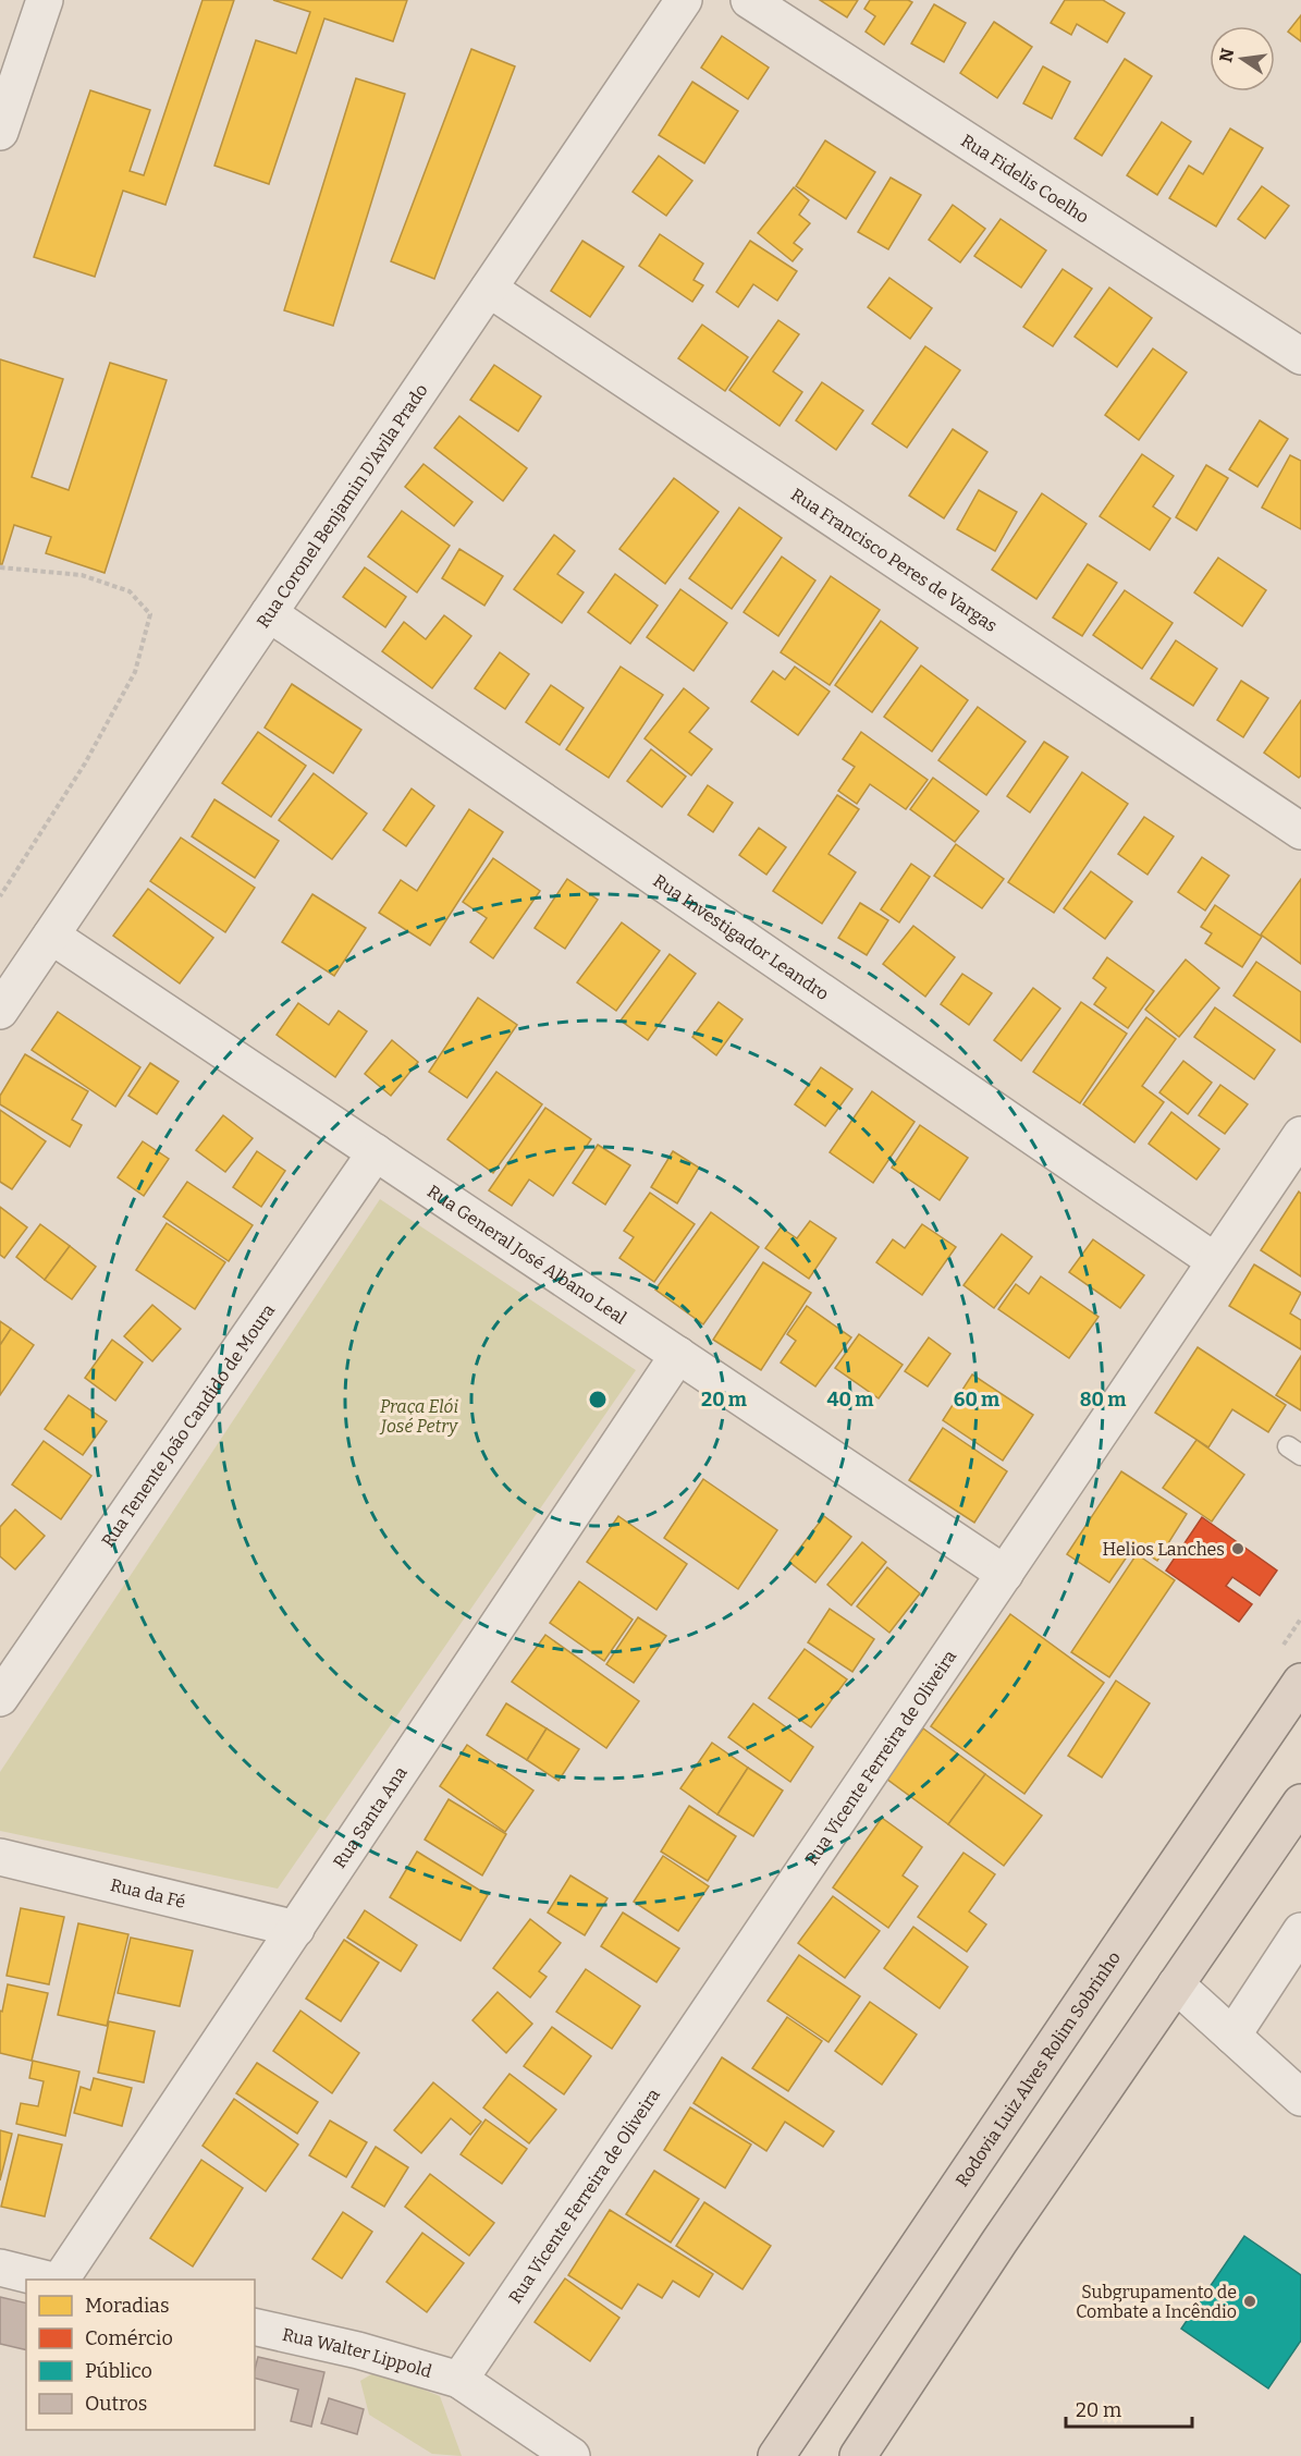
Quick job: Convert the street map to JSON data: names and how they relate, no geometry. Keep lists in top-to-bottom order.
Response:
{
  "streets": {
    "highway": ["Rodovia Luiz Alves Rolim Sobrinho"],
    "street": [
      "Rua Fidelis Coelho",
      "Rua Coronel Benjamin D'Avila Prado",
      "Rua Francisco Peres de Vargas",
      "Rua Investigador Leandro",
      "Rua General José Albano Leal",
      "Rua Tenente João Candido de Moura",
      "Rua Vicente Ferreira de Oliveira",
      "Rua Santa Ana",
      "Rua da Fé",
      "Rua Walter Lippold"
    ]
  },
  "crossings": [
    ["Rua Coronel Benjamin D'Avila Prado", "Rua Francisco Peres de Vargas"],
    ["Rua Coronel Benjamin D'Avila Prado", "Rua Investigador Leandro"],
    ["Rua Coronel Benjamin D'Avila Prado", "Rua General José Albano Leal"],
    ["Rua Investigador Leandro", "Rua Vicente Ferreira de Oliveira"],
    ["Rua General José Albano Leal", "Rua Tenente João Candido de Moura"],
    ["Rua General José Albano Leal", "Rua Vicente Ferreira de Oliveira"],
    ["Rua General José Albano Leal", "Rua Santa Ana"],
    ["Rua Vicente Ferreira de Oliveira", "Rua Walter Lippold"],
    ["Rua Santa Ana", "Rua da Fé"]
  ],
  "parks": ["Praça Elói José Petry"],
  "places": ["Helios Lanches", "Subgrupamento de Combate a Incêndio"],
  "legend": [
    "Moradias",
    "Comércio",
    "Público",
    "Outros"
  ],
  "scale_bar": "20 m",
  "north": "left",
  "rings": [
    "20 m",
    "40 m",
    "60 m",
    "80 m"
  ]
}
